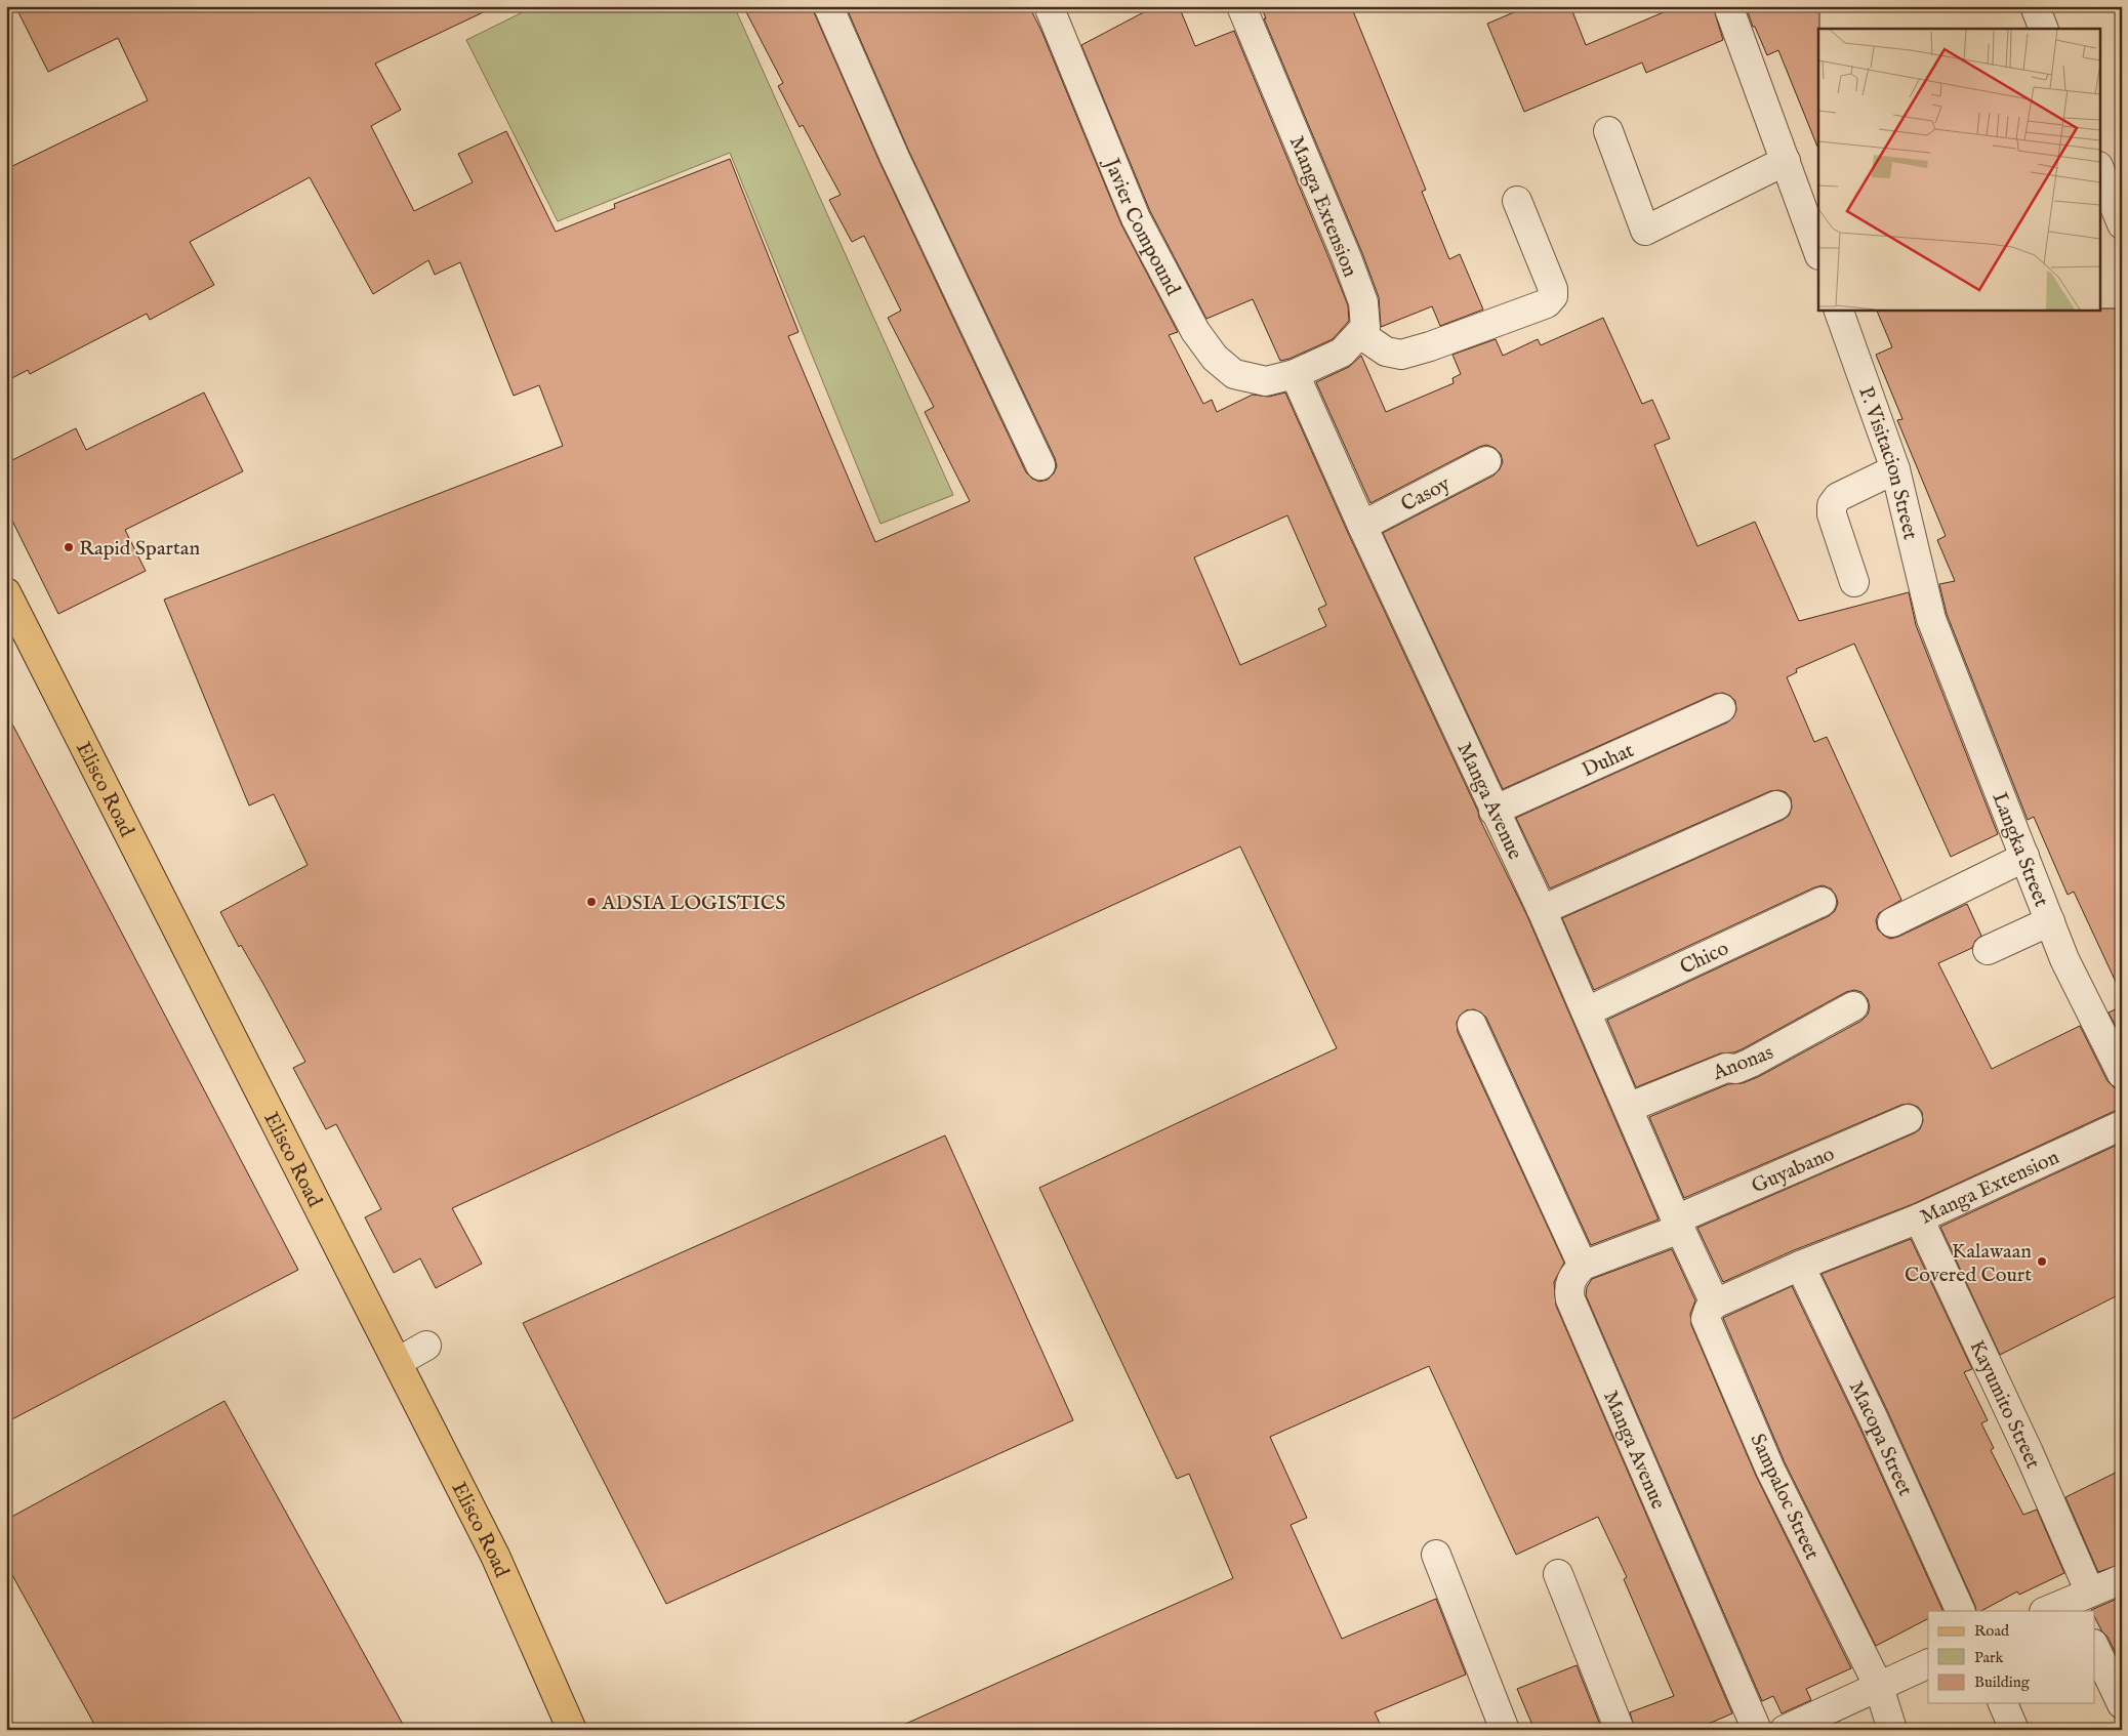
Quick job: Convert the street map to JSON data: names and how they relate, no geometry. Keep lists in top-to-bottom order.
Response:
{
  "streets": {
    "main road": ["Elisco Road"],
    "street": [
      "Manga Extension",
      "Javier Compound",
      "P. Visitacion Street",
      "Casoy",
      "Duhat",
      "Manga Avenue",
      "Langka Street",
      "Chico",
      "Anonas",
      "Guyabano",
      "Kayumito Street",
      "Macopa Street",
      "Sampaloc Street"
    ]
  },
  "crossings": [
    ["Manga Extension", "Manga Avenue"],
    ["Manga Extension", "Kayumito Street"],
    ["Manga Extension", "Macopa Street"],
    ["Manga Extension", "Sampaloc Street"],
    ["Javier Compound", "Manga Avenue"],
    ["P. Visitacion Street", "Langka Street"],
    ["Casoy", "Manga Avenue"],
    ["Duhat", "Manga Avenue"],
    ["Manga Avenue", "Chico"],
    ["Manga Avenue", "Anonas"],
    ["Manga Avenue", "Guyabano"],
    ["Manga Avenue", "Sampaloc Street"]
  ],
  "places": ["Rapid Spartan", "ADSIA LOGISTICS", "Kalawaan Covered Court"],
  "legend": ["Road", "Park", "Building"]
}
